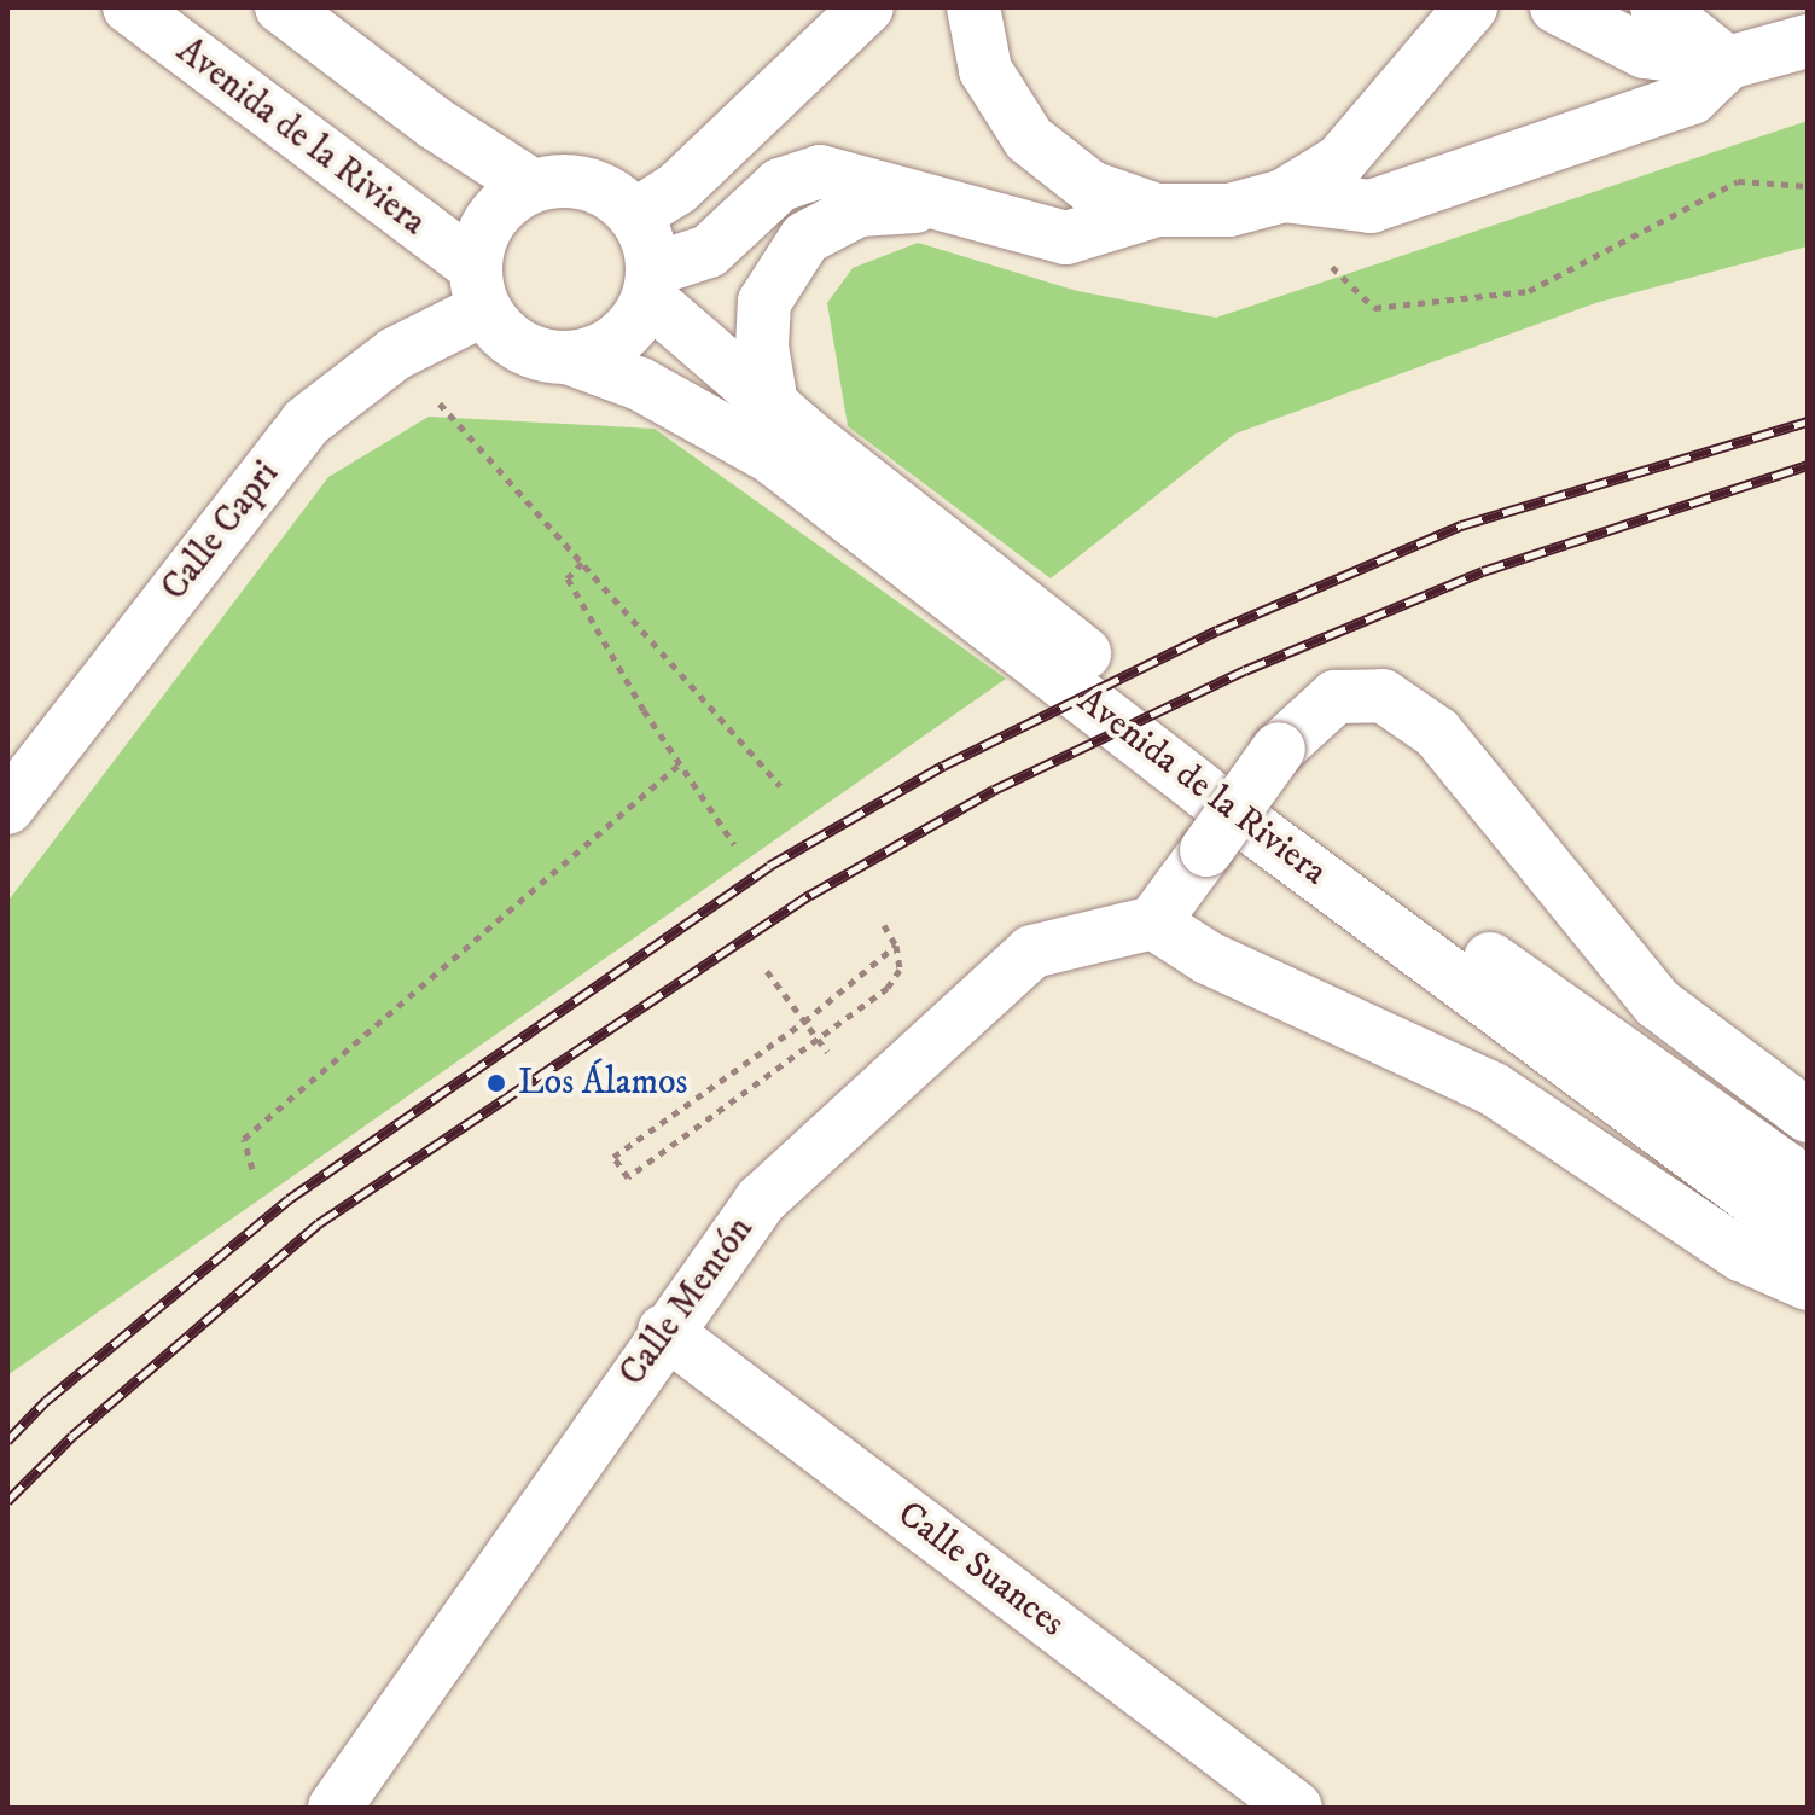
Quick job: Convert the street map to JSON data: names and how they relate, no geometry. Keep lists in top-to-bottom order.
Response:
{
  "streets": {
    "street": [
      "Avenida de la Riviera",
      "Calle Capri",
      "Calle Mentón",
      "Calle Suances"
    ]
  },
  "crossings": [
    ["Avenida de la Riviera", "Calle Capri"],
    ["Calle Mentón", "Calle Suances"]
  ],
  "places": ["Los Álamos"]
}
